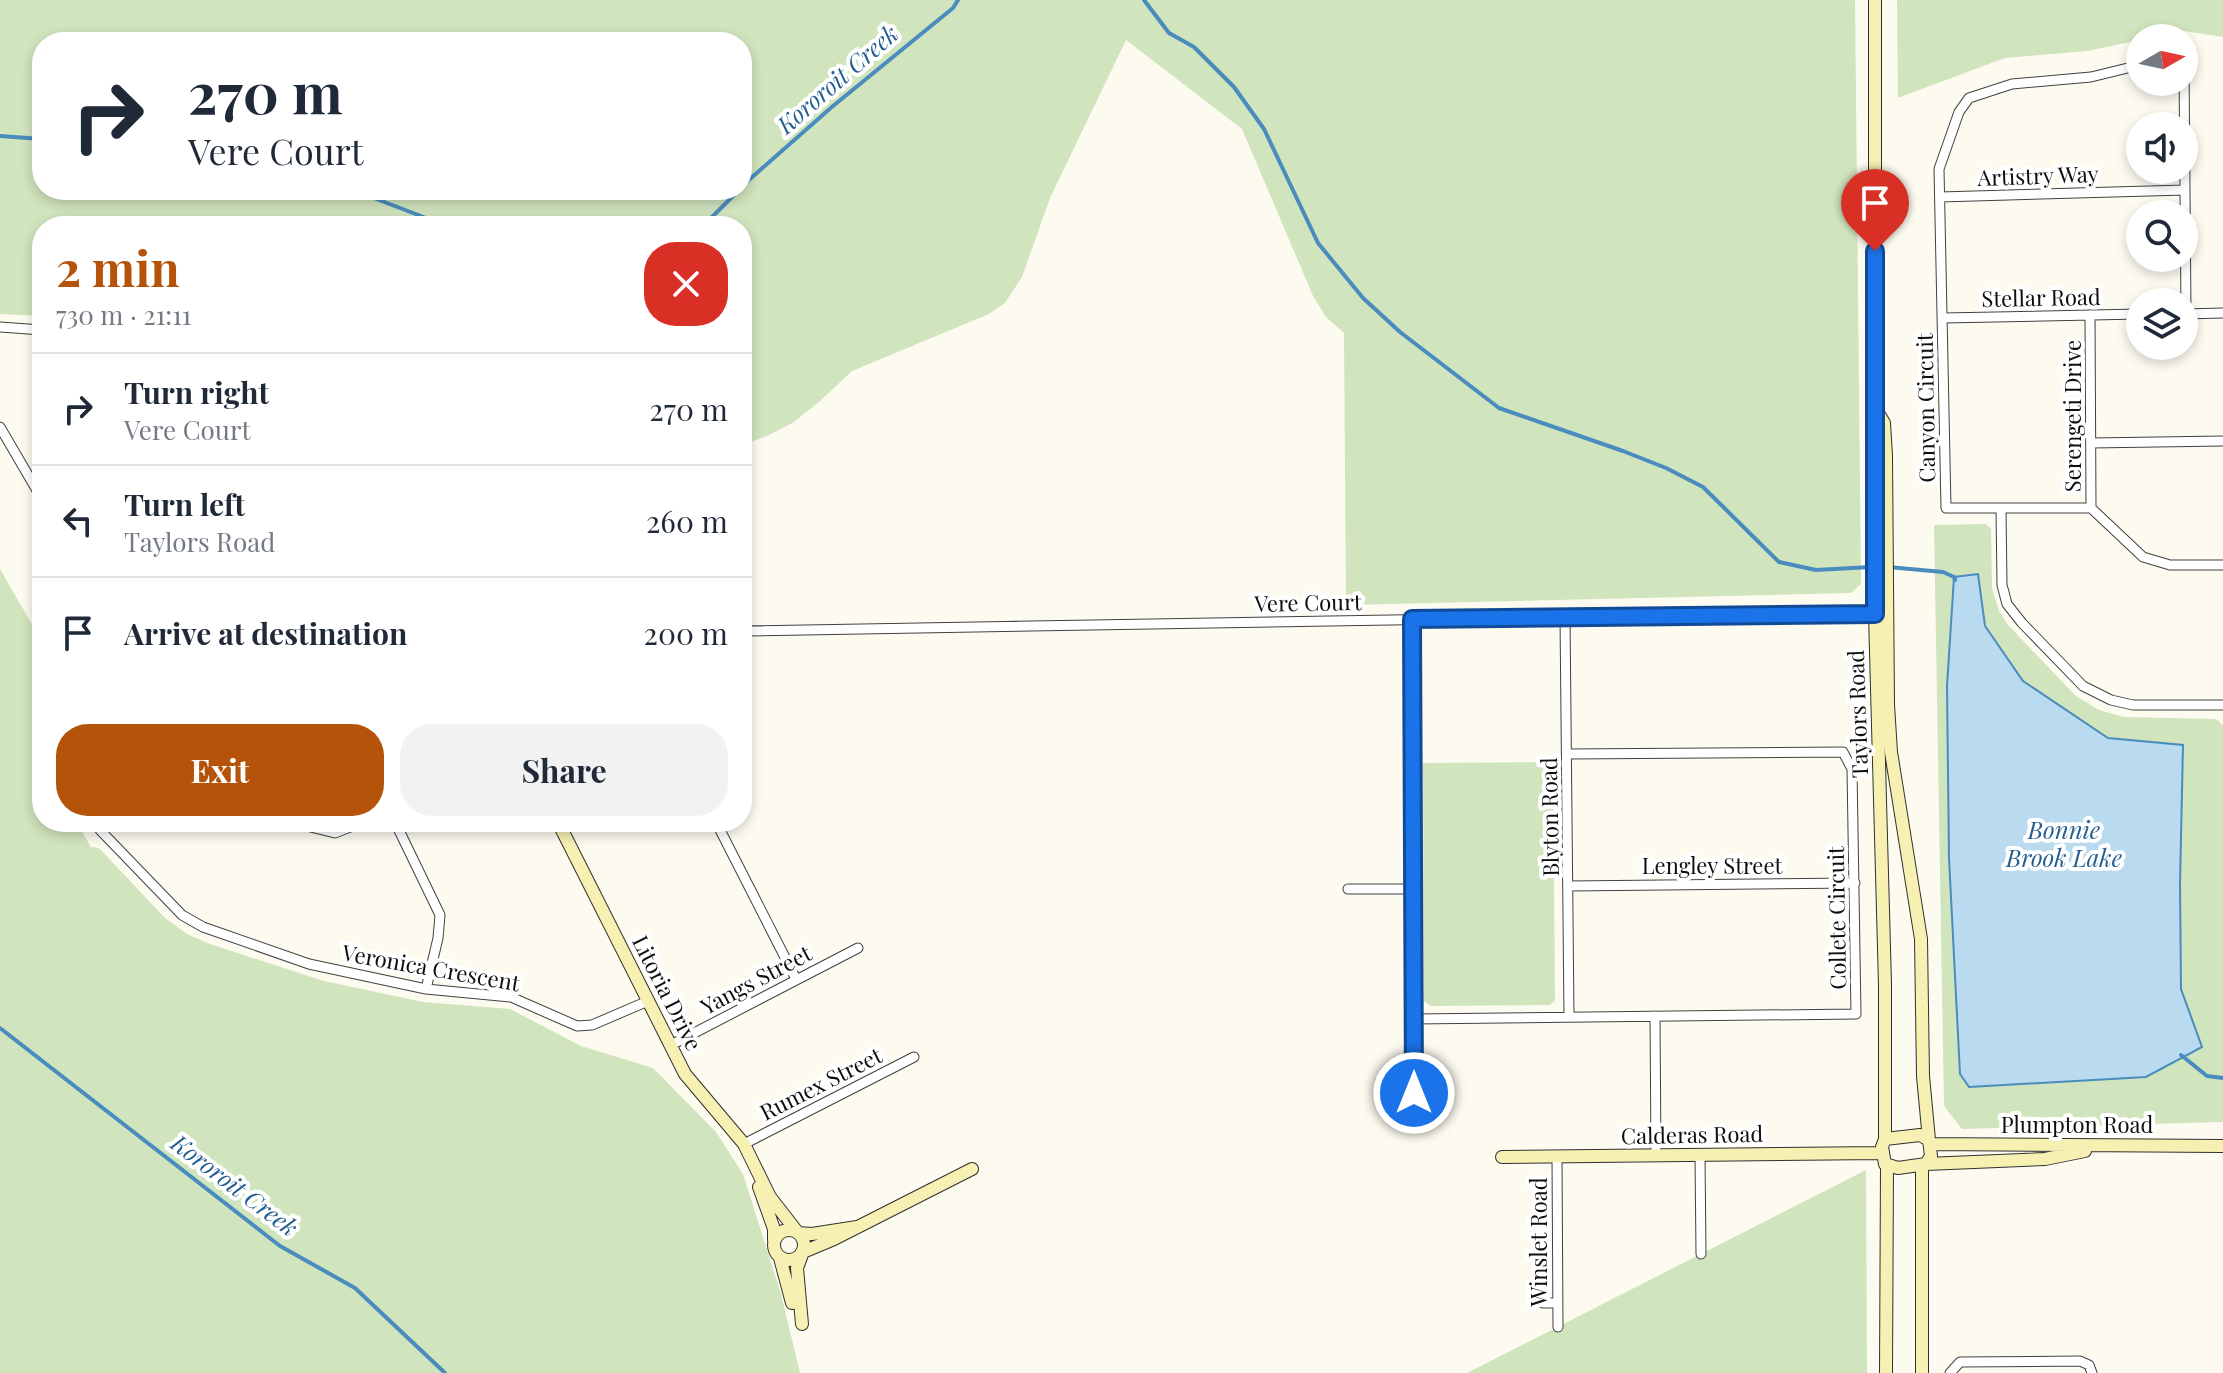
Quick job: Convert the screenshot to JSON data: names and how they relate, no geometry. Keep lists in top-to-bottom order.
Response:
{
  "streets": {
    "street": [
      "Artistry Way",
      "Stellar Road",
      "Canyon Circuit",
      "Serengeti Drive",
      "Vere Court",
      "Taylors Road",
      "Blyton Road",
      "Lengley Street",
      "Collete Circuit",
      "Veronica Crescent",
      "Yangs Street",
      "Litoria Drive",
      "Rumex Street",
      "Plumpton Road",
      "Calderas Road",
      "Winslet Road"
    ]
  },
  "crossings": [
    ["Artistry Way", "Canyon Circuit"],
    ["Stellar Road", "Canyon Circuit"],
    ["Stellar Road", "Serengeti Drive"],
    ["Canyon Circuit", "Serengeti Drive"],
    ["Vere Court", "Taylors Road"],
    ["Vere Court", "Blyton Road"],
    ["Taylors Road", "Plumpton Road"],
    ["Taylors Road", "Calderas Road"],
    ["Blyton Road", "Lengley Street"],
    ["Blyton Road", "Collete Circuit"],
    ["Lengley Street", "Collete Circuit"],
    ["Veronica Crescent", "Litoria Drive"],
    ["Yangs Street", "Litoria Drive"],
    ["Litoria Drive", "Rumex Street"],
    ["Calderas Road", "Winslet Road"]
  ],
  "water": ["Kororoit Creek", "Bonnie Brook Lake"],
  "north": "right",
  "page": {
    "turn": ["270 m", "Vere Court"],
    "heading": ["2 min", "730 m · 21:11"],
    "list": [
      {
        "name": "Turn right",
        "note": "Vere Court",
        "value": "270 m"
      },
      {
        "name": "Turn left",
        "note": "Taylors Road",
        "value": "260 m"
      },
      {
        "name": "Arrive at destination",
        "value": "200 m"
      }
    ],
    "buttons": ["Exit", "Share"]
  }
}
